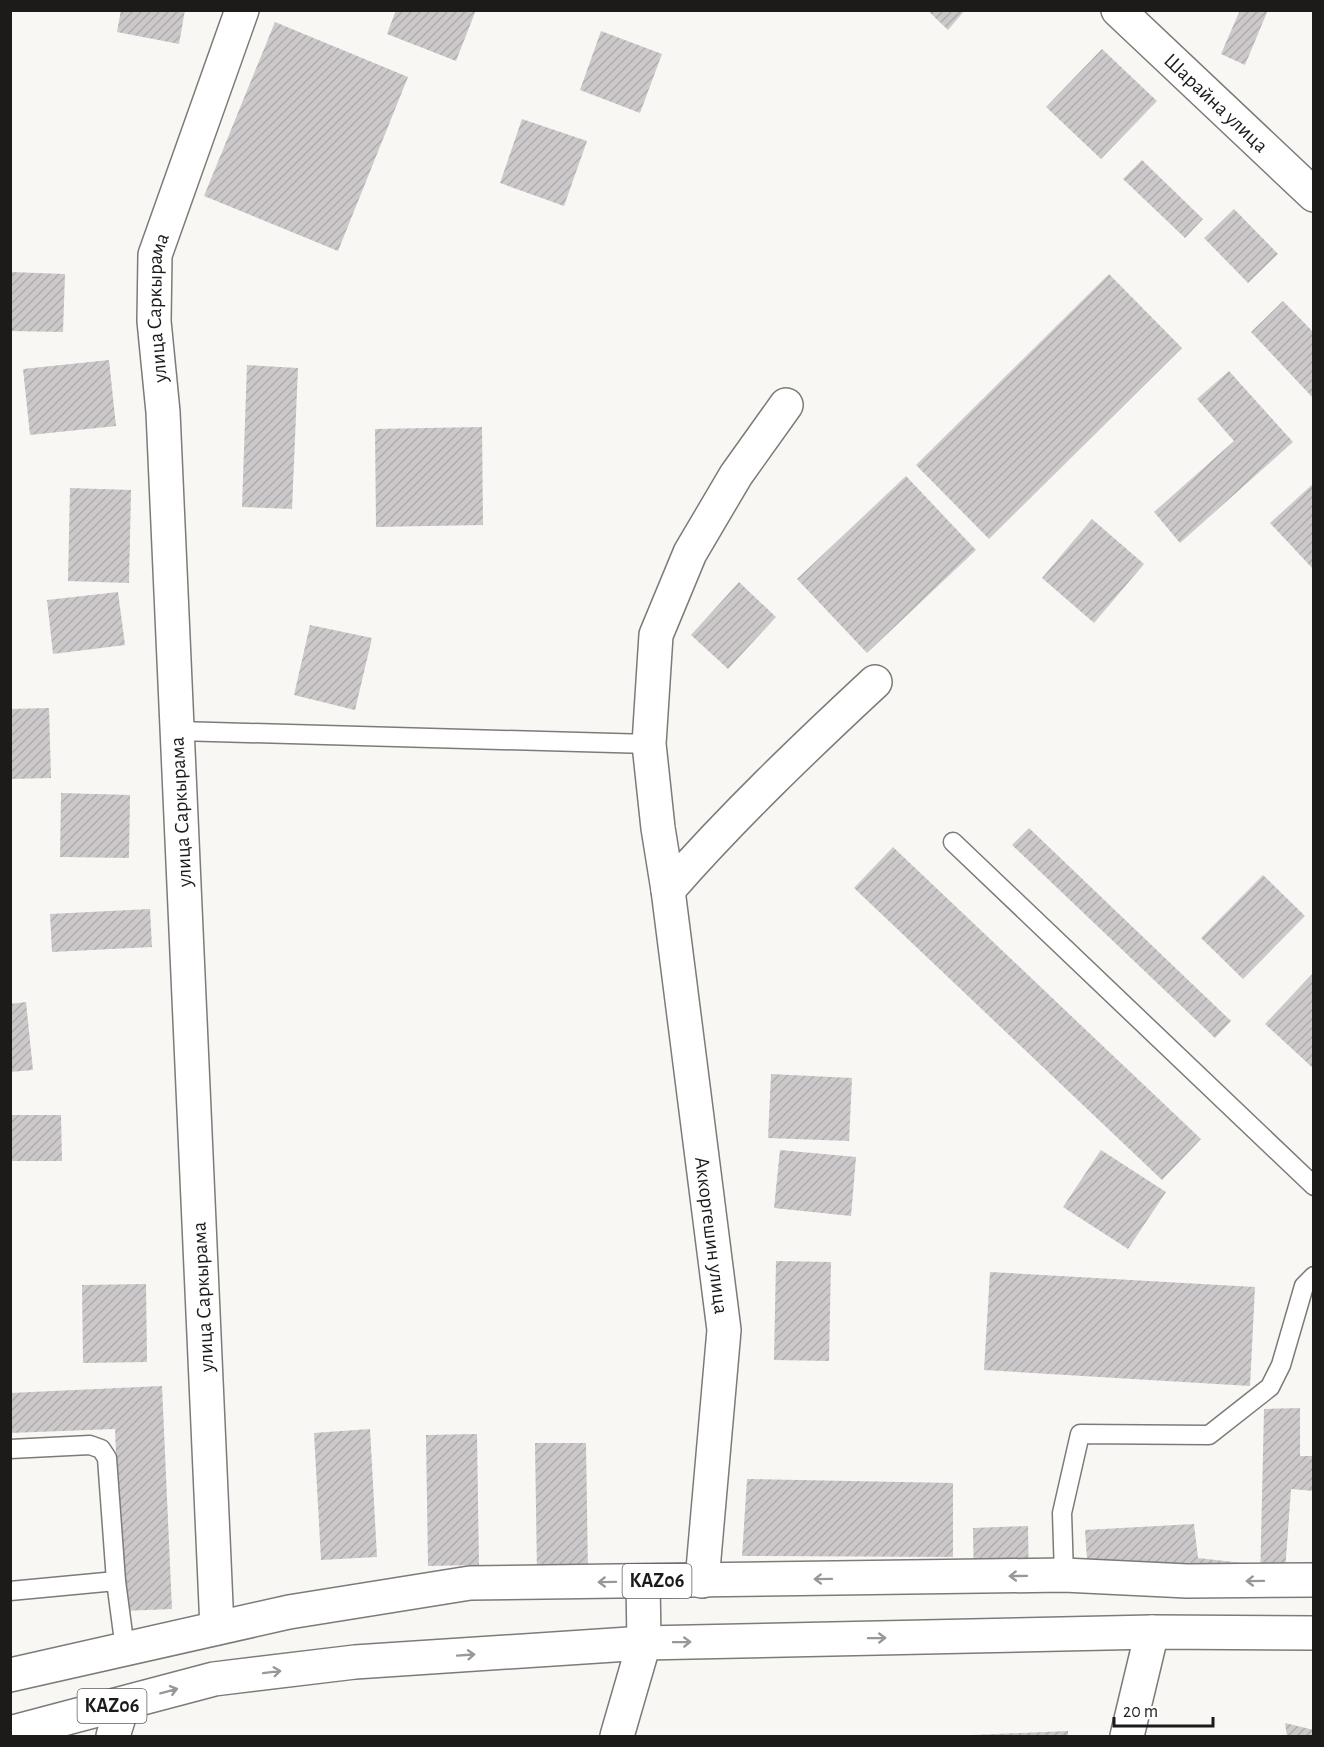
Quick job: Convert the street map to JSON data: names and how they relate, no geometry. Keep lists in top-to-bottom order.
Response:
{
  "streets": {
    "main road": [
      "Шарайна улица",
      "улица Саркырама",
      "Аккоргешин улица",
      "KАZ06"
    ]
  },
  "crossings": [
    ["улица Саркырама", "KАZ06"],
    ["Аккоргешин улица", "KАZ06"]
  ],
  "scale_bar": "20 m"
}
